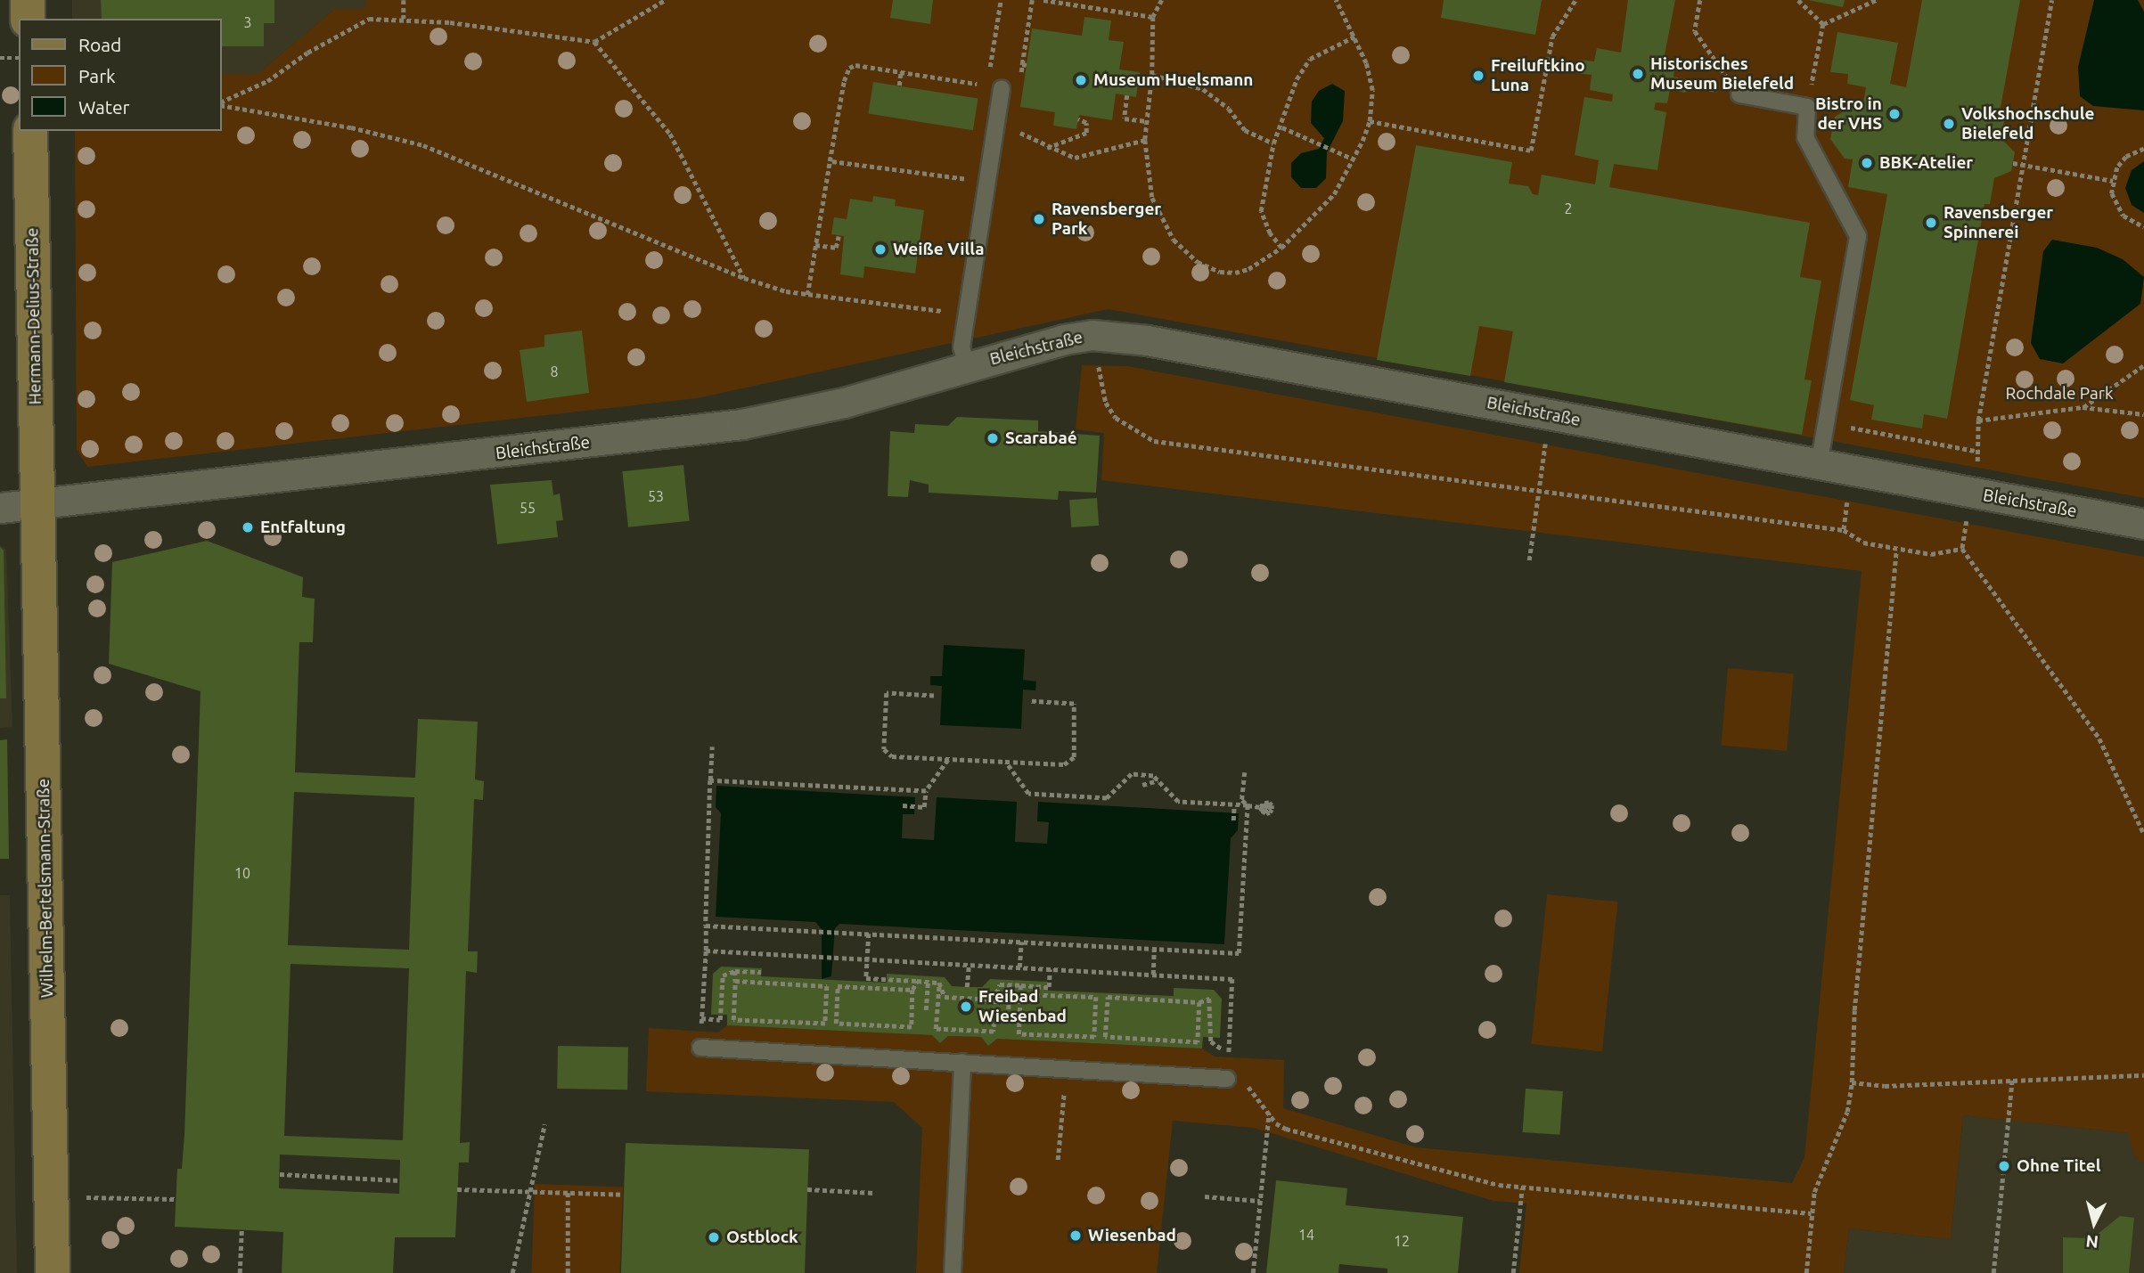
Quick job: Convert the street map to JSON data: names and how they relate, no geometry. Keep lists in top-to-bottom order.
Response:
{
  "streets": {
    "street": ["Hermann-Delius-Straße", "Bleichstraße", "Wilhelm-Bertelsmann-Straße"]
  },
  "crossings": [
    ["Hermann-Delius-Straße", "Bleichstraße"],
    ["Hermann-Delius-Straße", "Wilhelm-Bertelsmann-Straße"],
    ["Bleichstraße", "Wilhelm-Bertelsmann-Straße"]
  ],
  "parks": ["Rochdale Park"],
  "places": [
    "Historisches Museum Bielefeld",
    "Freiluftkino Luna",
    "Museum Huelsmann",
    "Bistro in der VHS",
    "Volkshochschule Bielefeld",
    "BBK-Atelier",
    "Ravensberger Park",
    "Ravensberger Spinnerei",
    "Weiße Villa",
    "Scarabaé",
    "Entfaltung",
    "Freibad Wiesenbad",
    "Ohne Titel",
    "Wiesenbad",
    "Ostblock"
  ],
  "house_numbers": [
    "3",
    "2",
    "8",
    "53",
    "55",
    "10",
    "14",
    "12"
  ],
  "legend": ["Road", "Park", "Water"],
  "north": "bottom"
}
